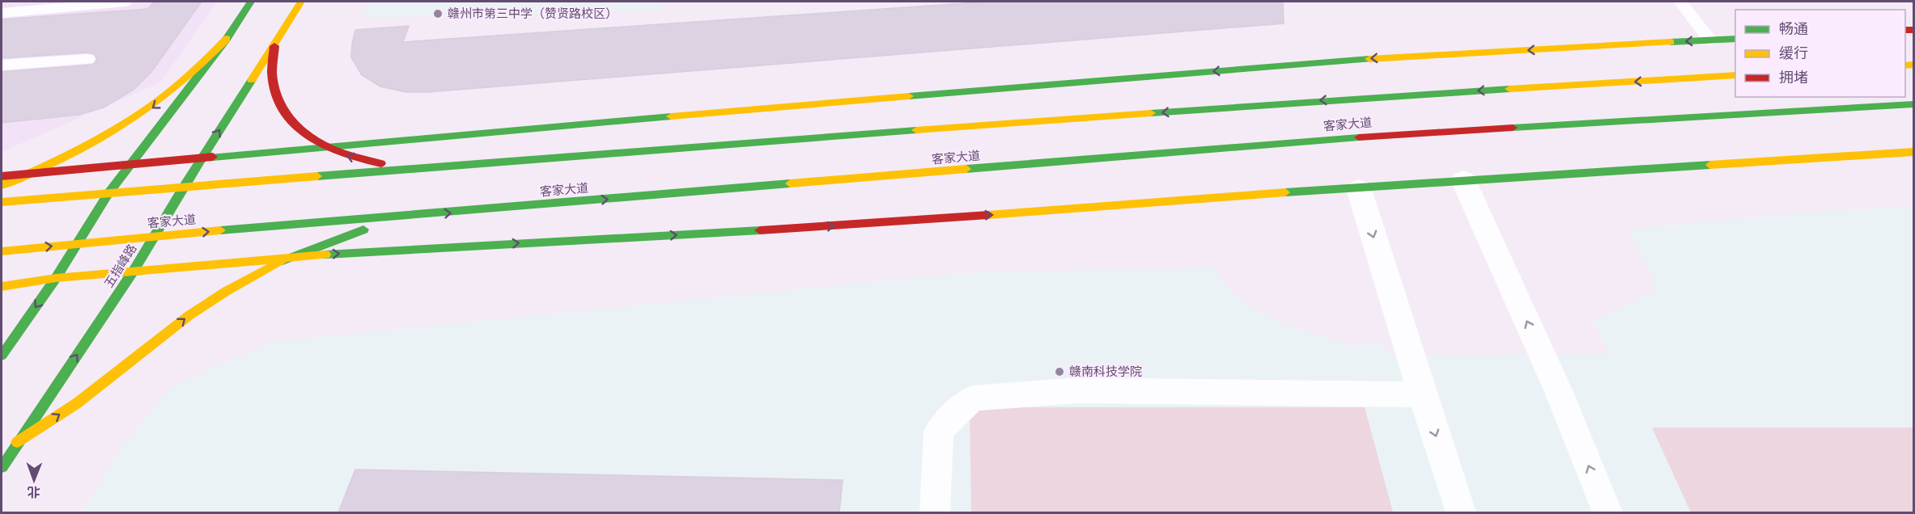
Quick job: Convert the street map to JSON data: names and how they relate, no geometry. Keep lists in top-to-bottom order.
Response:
{
  "streets": {
    "main road": ["客家大道", "五指峰路"]
  },
  "crossings": [
    ["客家大道", "五指峰路"]
  ],
  "places": ["赣州市第三中学（赞贤路校区）", "赣南科技学院"],
  "legend": ["畅通", "缓行", "拥堵"],
  "north": "bottom"
}
